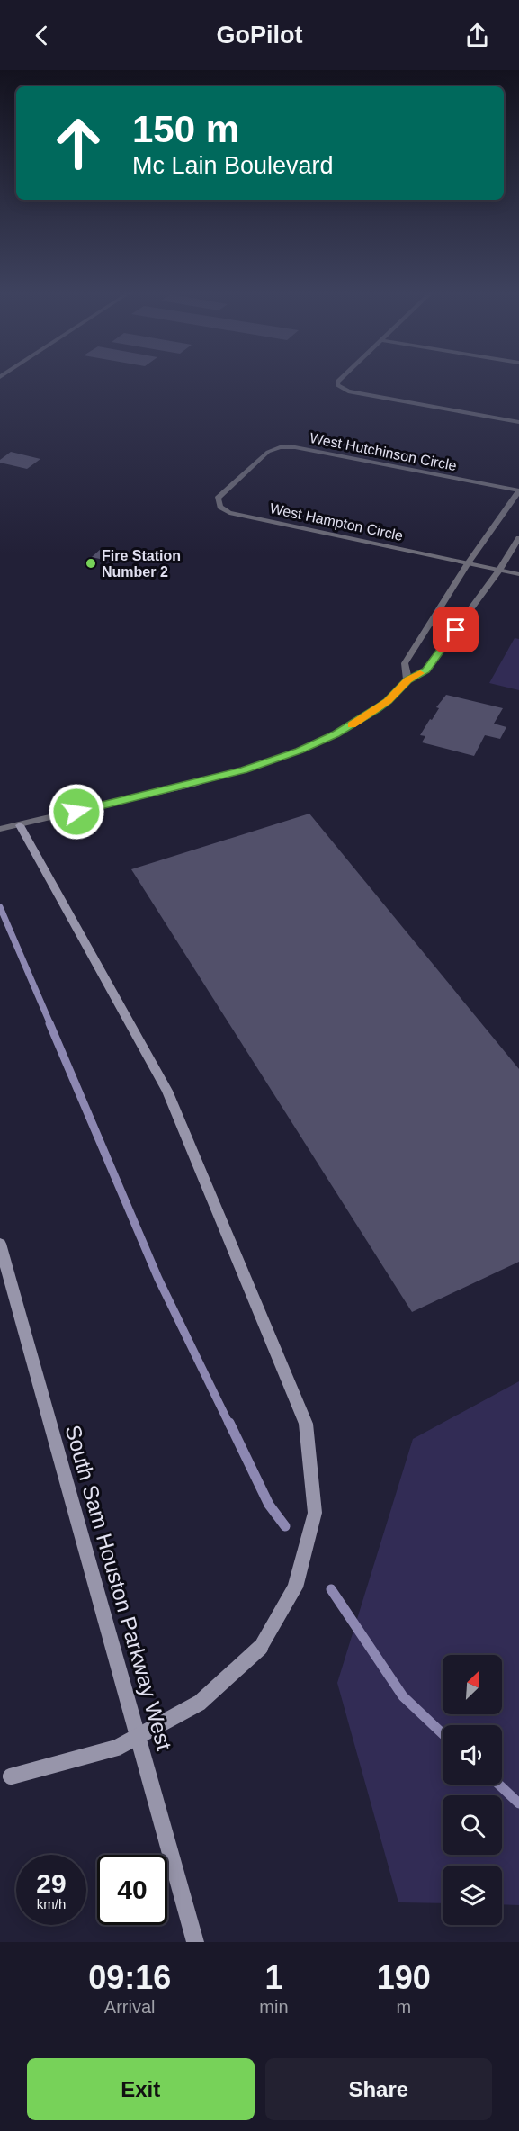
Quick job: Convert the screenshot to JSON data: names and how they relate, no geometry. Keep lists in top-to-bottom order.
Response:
{
  "streets": {
    "main road": ["South Sam Houston Parkway West"],
    "street": ["West Hutchinson Circle", "West Hampton Circle"]
  },
  "crossings": [
    ["West Hutchinson Circle", "West Hampton Circle"]
  ],
  "places": ["Fire Station Number 2"],
  "north": "top right",
  "page": {
    "header": "GoPilot",
    "turn": ["150 m", "Mc Lain Boulevard"],
    "speed": "29 km/h",
    "limit": "40",
    "eta": [
      "09:16",
      "Arrival",
      "1",
      "min",
      "190",
      "m"
    ],
    "buttons": ["Exit", "Share"]
  }
}
